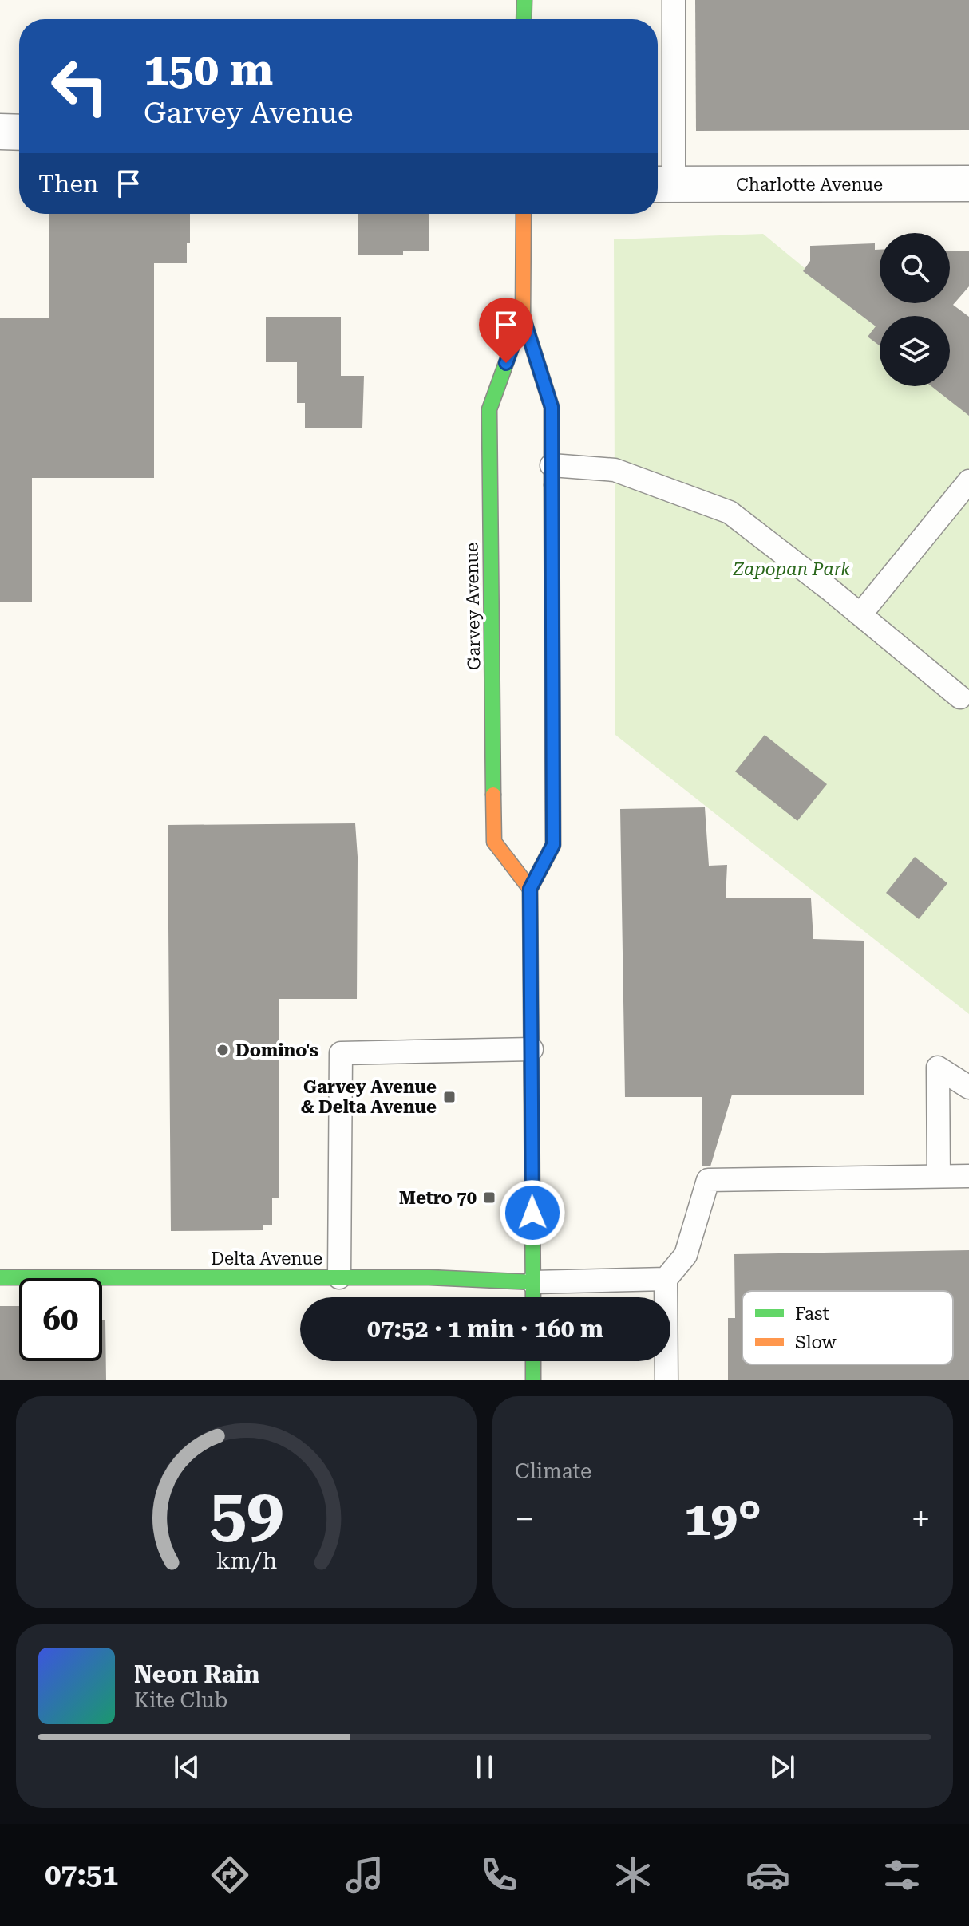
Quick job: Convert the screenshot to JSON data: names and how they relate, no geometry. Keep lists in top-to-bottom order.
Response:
{
  "streets": {
    "main road": ["Garvey Avenue", "Delta Avenue"],
    "street": ["Charlotte Avenue"]
  },
  "crossings": [
    ["Garvey Avenue", "Delta Avenue"]
  ],
  "parks": ["Zapopan Park"],
  "places": {
    "other": ["Domino's"],
    "transit": ["Garvey Avenue & Delta Avenue", "Metro 70"]
  },
  "legend": ["Fast", "Slow"],
  "page": {
    "turn": ["150 m", "Garvey Avenue"],
    "then": "Then",
    "limit": "60",
    "trip": "07:52 · 1 min · 160 m",
    "tile": "Climate",
    "heat": ["−", "19°", "+"],
    "song": ["Neon Rain", "Kite Club"],
    "tabs": "07:51",
    "gauge": ["59", "km/h"]
  }
}
